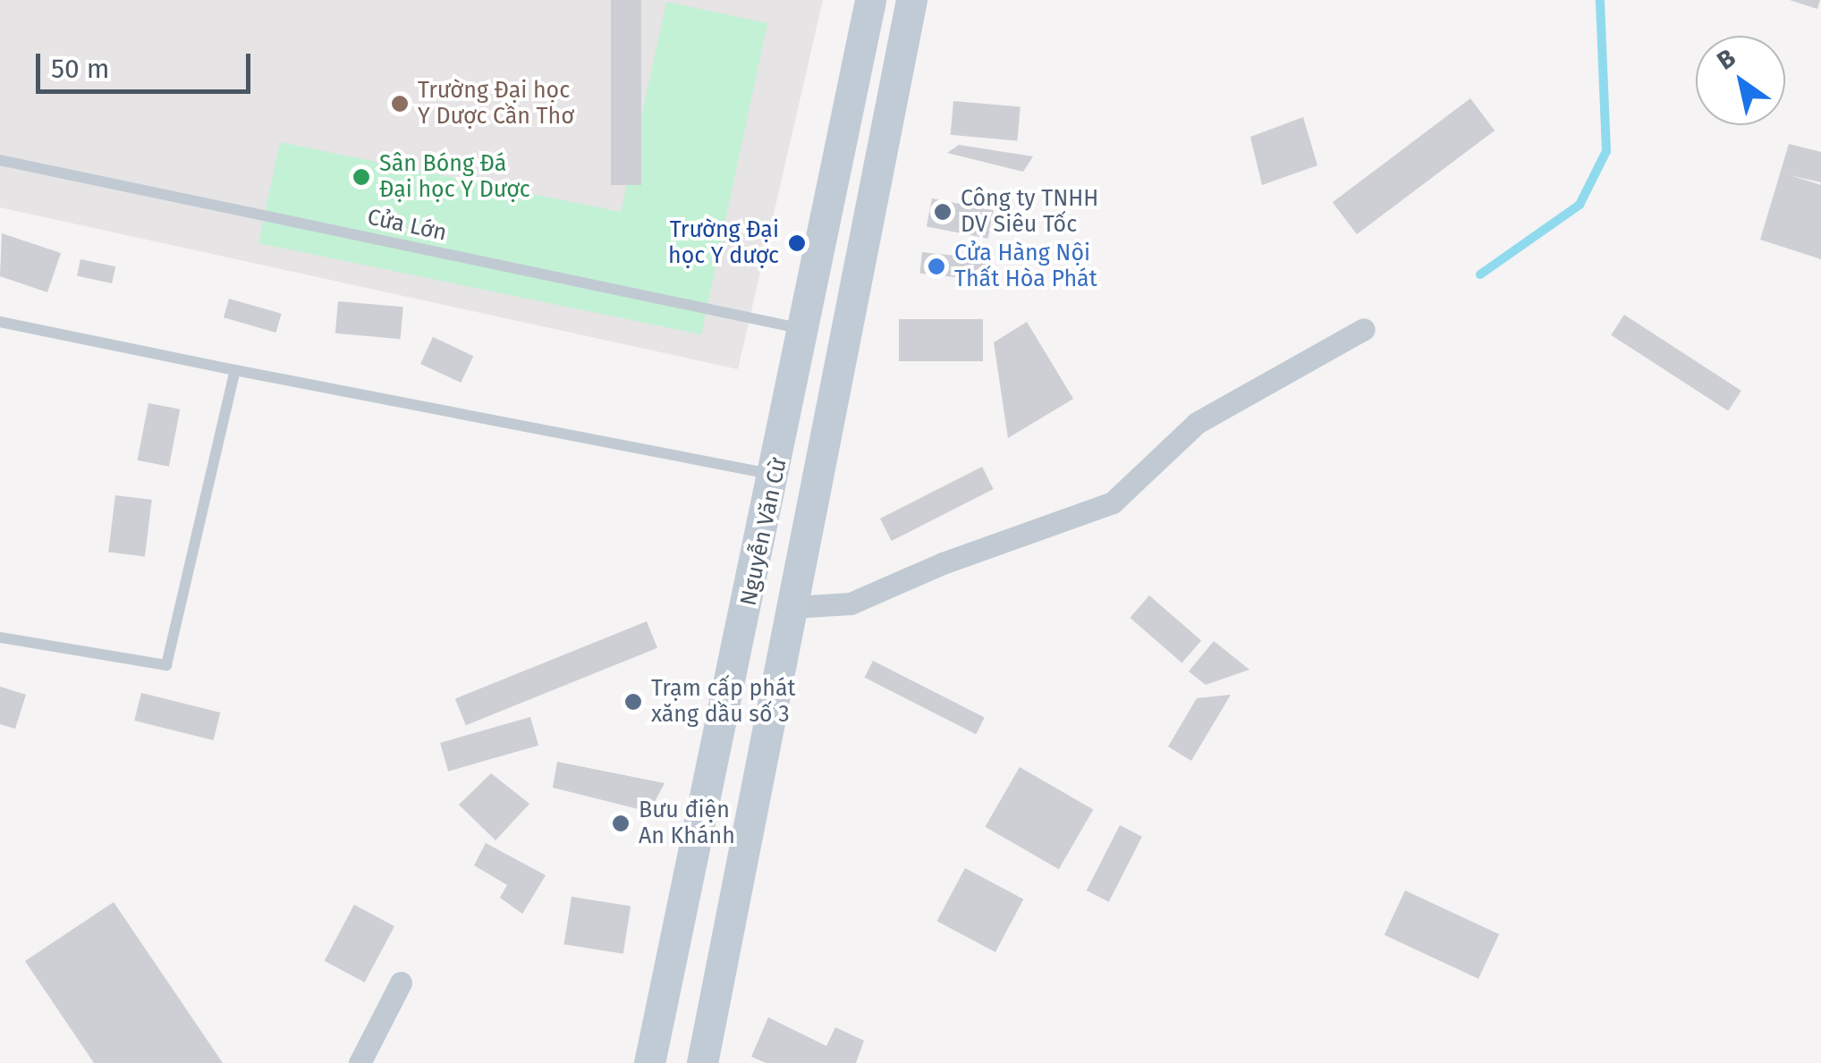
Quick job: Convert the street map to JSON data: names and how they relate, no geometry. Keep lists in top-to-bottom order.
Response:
{
  "streets": {
    "main road": ["Nguyễn Văn Cừ"],
    "lane": ["Cửa Lớn"]
  },
  "crossings": [
    ["Cửa Lớn", "Nguyễn Văn Cừ"]
  ],
  "places": [
    "Trường Đại học Y Dược Cần Thơ",
    "Sân Bóng Đá Đại học Y Dược",
    "Công ty TNHH DV Siêu Tốc",
    "Trường Đại học Y dược",
    "Cửa Hàng Nội Thất Hòa Phát",
    "Trạm cấp phát xăng dầu số 3",
    "Bưu điện An Khánh"
  ],
  "scale_bar": "50 m",
  "north": "top left"
}
